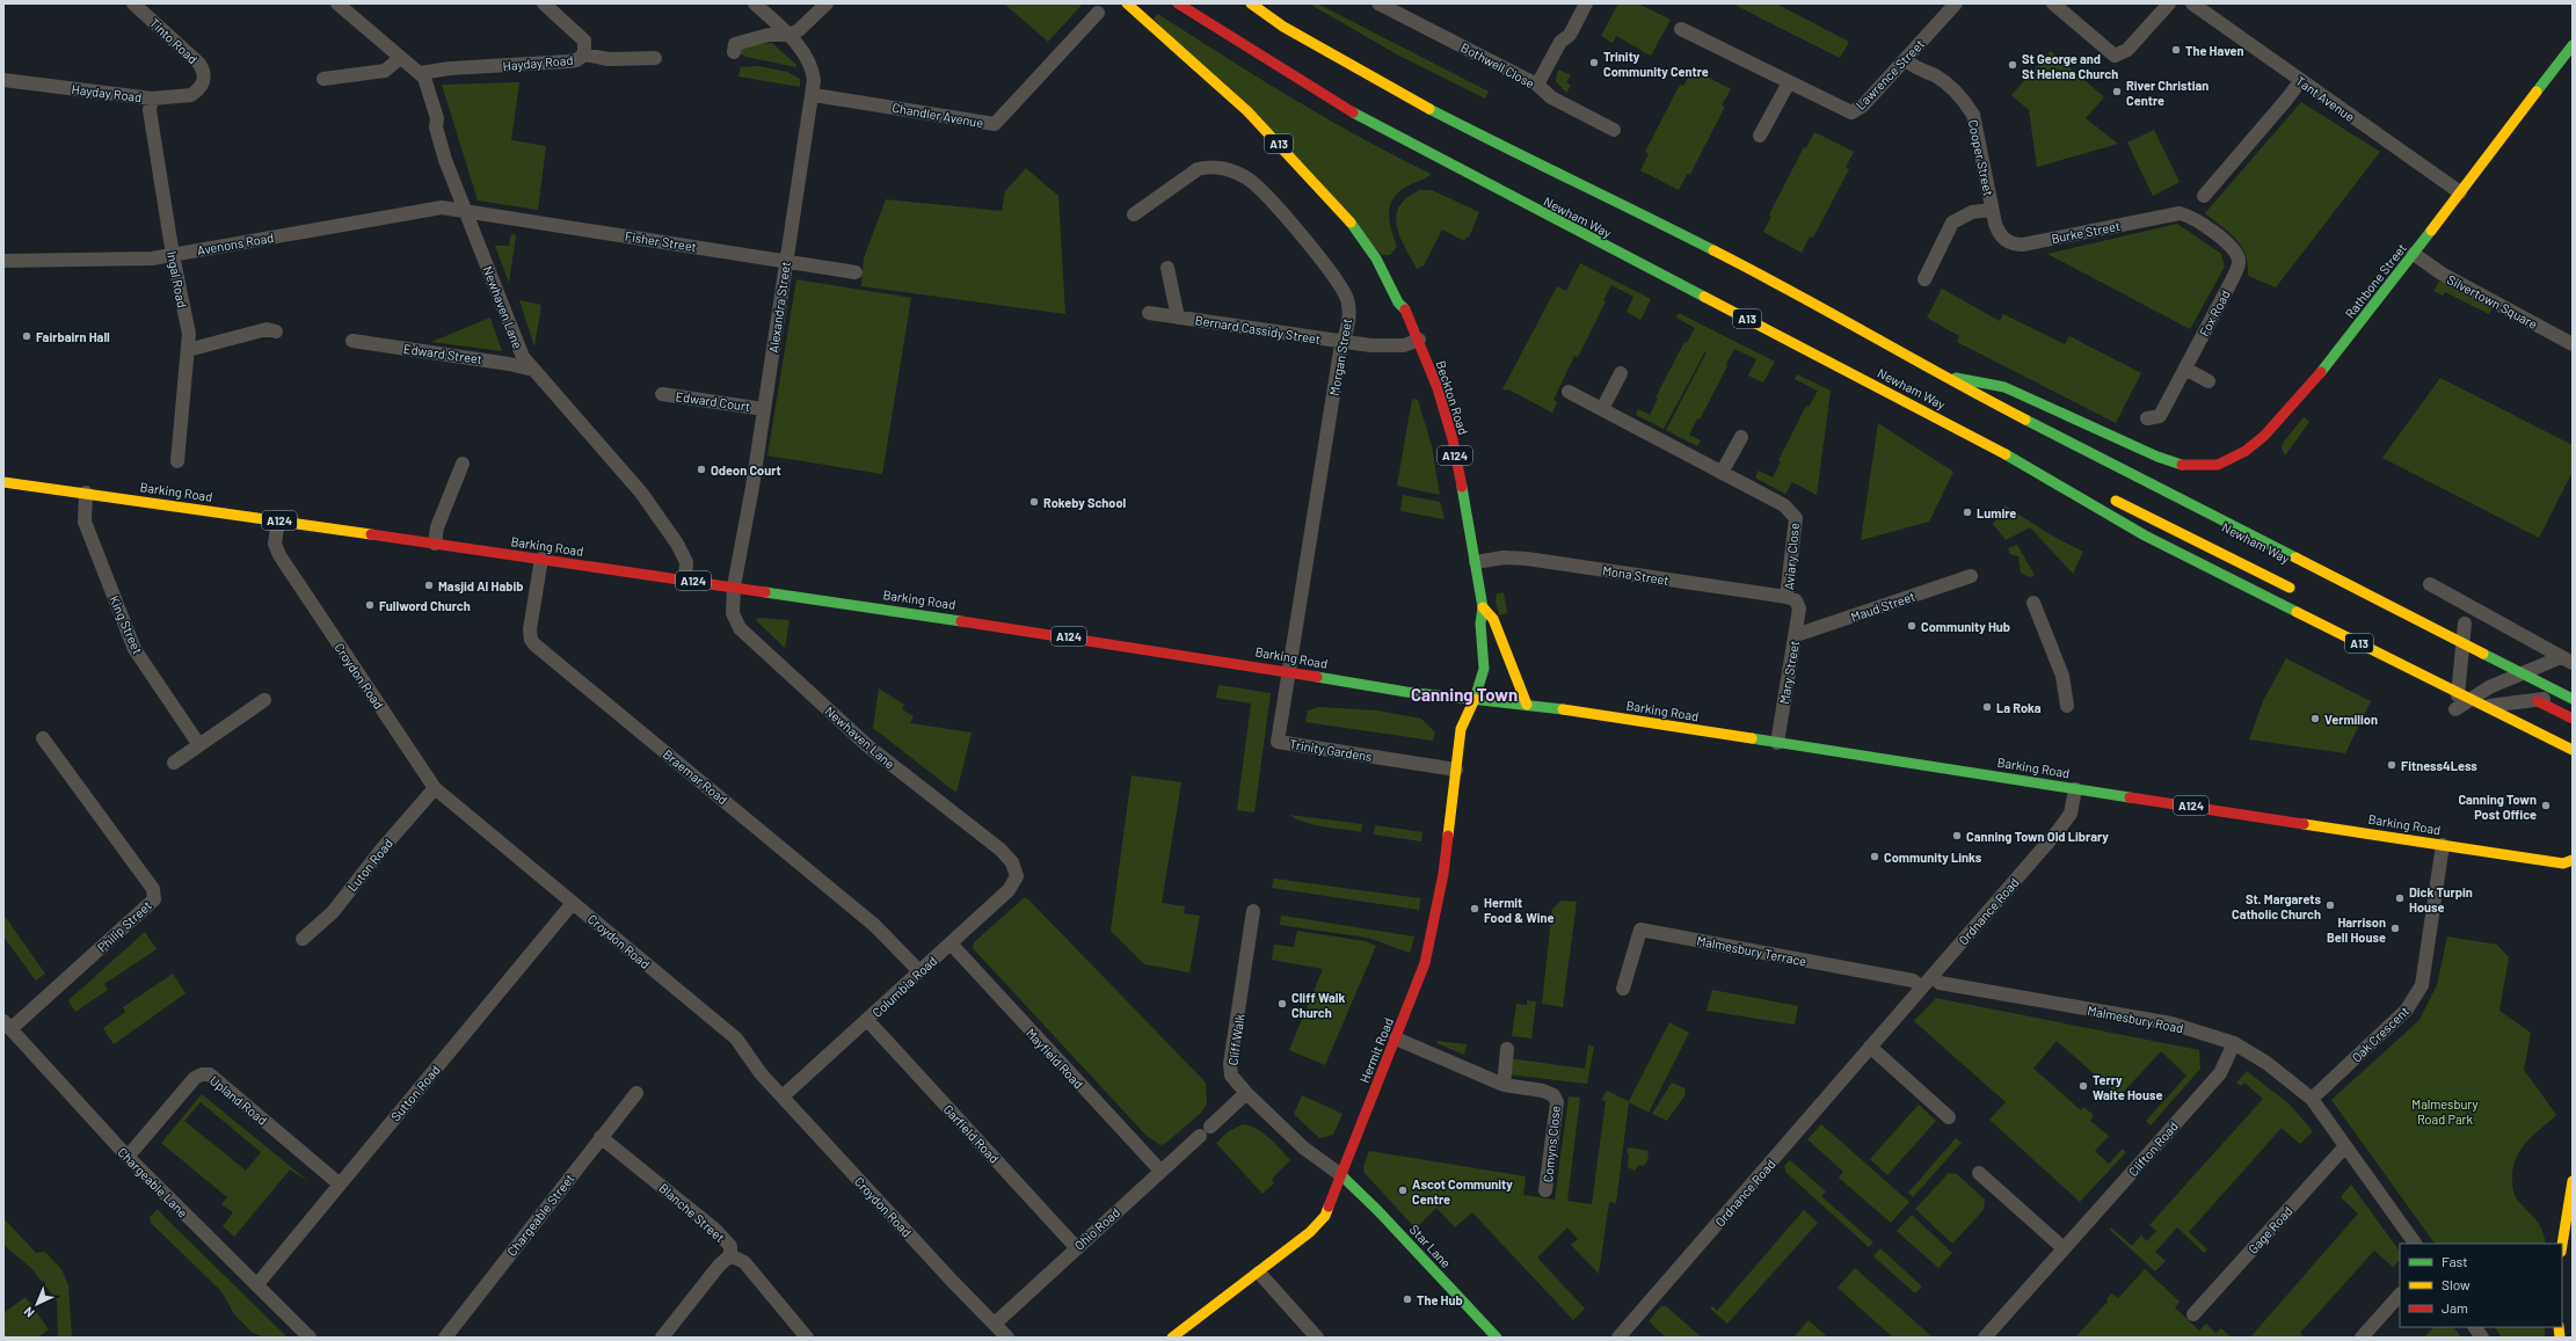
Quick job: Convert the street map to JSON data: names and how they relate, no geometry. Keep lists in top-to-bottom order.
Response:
{
  "streets": {
    "main road": [
      "A13",
      "Newham Way",
      "Rathbone Street",
      "Beckton Road",
      "A124",
      "Barking Road",
      "Hermit Road",
      "Star Lane"
    ],
    "street": [
      "Tinto Road",
      "Hayday Road",
      "Bothwell Close",
      "Lawrence Street",
      "Tant Avenue",
      "Chandler Avenue",
      "Cooper Street",
      "Burke Street",
      "Fisher Street",
      "Avenons Road",
      "Ingal Road",
      "Silvertown Square",
      "Newhaven Lane",
      "Alexandra Street",
      "Fox Road",
      "Bernard Cassidy Street",
      "Edward Street",
      "Morgan Street",
      "Edward Court",
      "Aviary Close",
      "Mona Street",
      "Maud Street",
      "King Street",
      "Mary Street",
      "Croydon Road",
      "Trinity Gardens",
      "Braemar Road",
      "Luton Road",
      "Ordnance Road",
      "Philip Street",
      "Malmesbury Terrace",
      "Columbia Road",
      "Malmesbury Road",
      "Oak Crescent",
      "Cliff Walk",
      "Mayfield Road",
      "Sutton Road",
      "Upland Road",
      "Garfield Road",
      "Comyns Close",
      "Clifton Road",
      "Chargeable Lane",
      "Blanche Street",
      "Chargeable Street",
      "Ohio Road",
      "Gage Road"
    ]
  },
  "crossings": [
    ["Tinto Road", "Hayday Road"],
    ["Hayday Road", "Ingal Road"],
    ["Hayday Road", "Newhaven Lane"],
    ["Lawrence Street", "Cooper Street"],
    ["Tant Avenue", "Rathbone Street"],
    ["Chandler Avenue", "Alexandra Street"],
    ["A13", "Beckton Road"],
    ["Cooper Street", "Burke Street"],
    ["Newham Way", "Rathbone Street"],
    ["Burke Street", "Fox Road"],
    ["Fisher Street", "Avenons Road"],
    ["Fisher Street", "Newhaven Lane"],
    ["Fisher Street", "Alexandra Street"],
    ["Avenons Road", "Ingal Road"],
    ["Avenons Road", "Newhaven Lane"],
    ["Rathbone Street", "Silvertown Square"],
    ["Newhaven Lane", "Alexandra Street"],
    ["Newhaven Lane", "Edward Street"],
    ["Newhaven Lane", "Barking Road"],
    ["Newhaven Lane", "Columbia Road"],
    ["Alexandra Street", "Edward Court"],
    ["Alexandra Street", "Barking Road"],
    ["Bernard Cassidy Street", "Morgan Street"],
    ["Bernard Cassidy Street", "Beckton Road"],
    ["Morgan Street", "Barking Road"],
    ["Morgan Street", "Trinity Gardens"],
    ["Beckton Road", "Barking Road"],
    ["Beckton Road", "Mona Street"],
    ["Beckton Road", "Hermit Road"],
    ["Barking Road", "King Street"],
    ["Barking Road", "Mary Street"],
    ["Barking Road", "Croydon Road"],
    ["Barking Road", "Trinity Gardens"],
    ["Barking Road", "Braemar Road"],
    ["Barking Road", "Ordnance Road"],
    ["Barking Road", "Oak Crescent"],
    ["Barking Road", "Hermit Road"],
    ["Aviary Close", "Mona Street"],
    ["Aviary Close", "Mary Street"],
    ["Mona Street", "Mary Street"],
    ["Maud Street", "Mary Street"],
    ["Croydon Road", "Luton Road"],
    ["Croydon Road", "Columbia Road"],
    ["Croydon Road", "Sutton Road"],
    ["Croydon Road", "Ohio Road"],
    ["Trinity Gardens", "Hermit Road"],
    ["Braemar Road", "Columbia Road"],
    ["Ordnance Road", "Malmesbury Terrace"],
    ["Ordnance Road", "Malmesbury Road"],
    ["Philip Street", "Chargeable Lane"],
    ["Columbia Road", "Mayfield Road"],
    ["Columbia Road", "Garfield Road"],
    ["Malmesbury Road", "Oak Crescent"],
    ["Malmesbury Road", "Clifton Road"],
    ["Malmesbury Road", "Gage Road"],
    ["Cliff Walk", "Hermit Road"],
    ["Cliff Walk", "Ohio Road"],
    ["Cliff Walk", "Star Lane"],
    ["Hermit Road", "Comyns Close"],
    ["Hermit Road", "Star Lane"],
    ["Mayfield Road", "Ohio Road"],
    ["Sutton Road", "Upland Road"],
    ["Sutton Road", "Chargeable Lane"],
    ["Upland Road", "Chargeable Lane"],
    ["Garfield Road", "Ohio Road"],
    ["Blanche Street", "Chargeable Street"]
  ],
  "districts": ["Canning Town"],
  "parks": ["Malmesbury Road Park"],
  "places": [
    "The Haven",
    "Trinity Community Centre",
    "St George and St Helena Church",
    "River Christian Centre",
    "Fairbairn Hall",
    "Odeon Court",
    "Rokeby School",
    "Lumire",
    "Masjid Al Habib",
    "Fullword Church",
    "Community Hub",
    "La Roka",
    "Vermilion",
    "Fitness4Less",
    "Canning Town Post Office",
    "Canning Town Old Library",
    "Community Links",
    "Dick Turpin House",
    "St. Margarets Catholic Church",
    "Hermit Food & Wine",
    "Harrison Bell House",
    "Cliff Walk Church",
    "Terry Waite House",
    "Ascot Community Centre",
    "The Hub"
  ],
  "legend": ["Fast", "Slow", "Jam"],
  "north": "bottom left"
}
